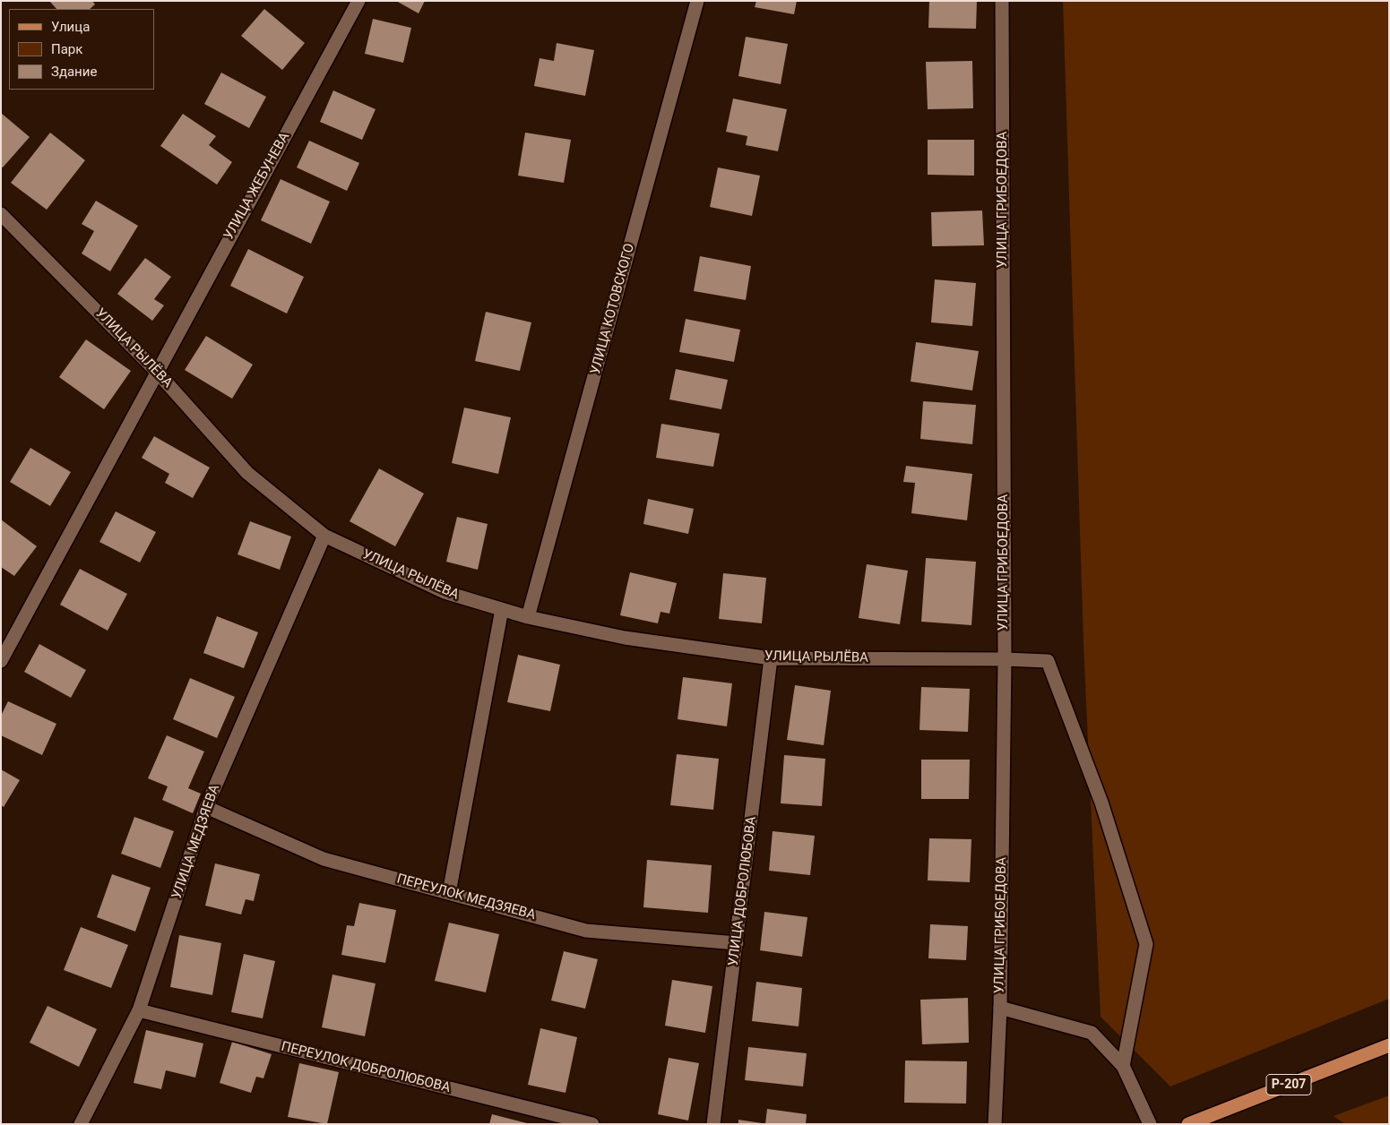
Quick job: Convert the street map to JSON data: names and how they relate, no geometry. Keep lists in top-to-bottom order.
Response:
{
  "streets": {
    "main road": ["Р-207"],
    "street": [
      "УЛИЦА ЖЕБУНЕВА",
      "УЛИЦА ГРИБОЕДОВА",
      "УЛИЦА КОТОВСКОГО",
      "УЛИЦА РЫЛЁВА",
      "УЛИЦА МЕДЗЯЕВА",
      "УЛИЦА ДОБРОЛЮБОВА",
      "ПЕРЕУЛОК МЕДЗЯЕВА",
      "ПЕРЕУЛОК ДОБРОЛЮБОВА"
    ]
  },
  "crossings": [
    ["УЛИЦА ЖЕБУНЕВА", "УЛИЦА РЫЛЁВА"],
    ["УЛИЦА ГРИБОЕДОВА", "УЛИЦА РЫЛЁВА"],
    ["УЛИЦА КОТОВСКОГО", "УЛИЦА РЫЛЁВА"],
    ["УЛИЦА РЫЛЁВА", "УЛИЦА МЕДЗЯЕВА"],
    ["УЛИЦА РЫЛЁВА", "УЛИЦА ДОБРОЛЮБОВА"],
    ["УЛИЦА МЕДЗЯЕВА", "ПЕРЕУЛОК МЕДЗЯЕВА"],
    ["УЛИЦА МЕДЗЯЕВА", "ПЕРЕУЛОК ДОБРОЛЮБОВА"],
    ["УЛИЦА ДОБРОЛЮБОВА", "ПЕРЕУЛОК МЕДЗЯЕВА"]
  ],
  "legend": ["Улица", "Парк", "Здание"]
}
